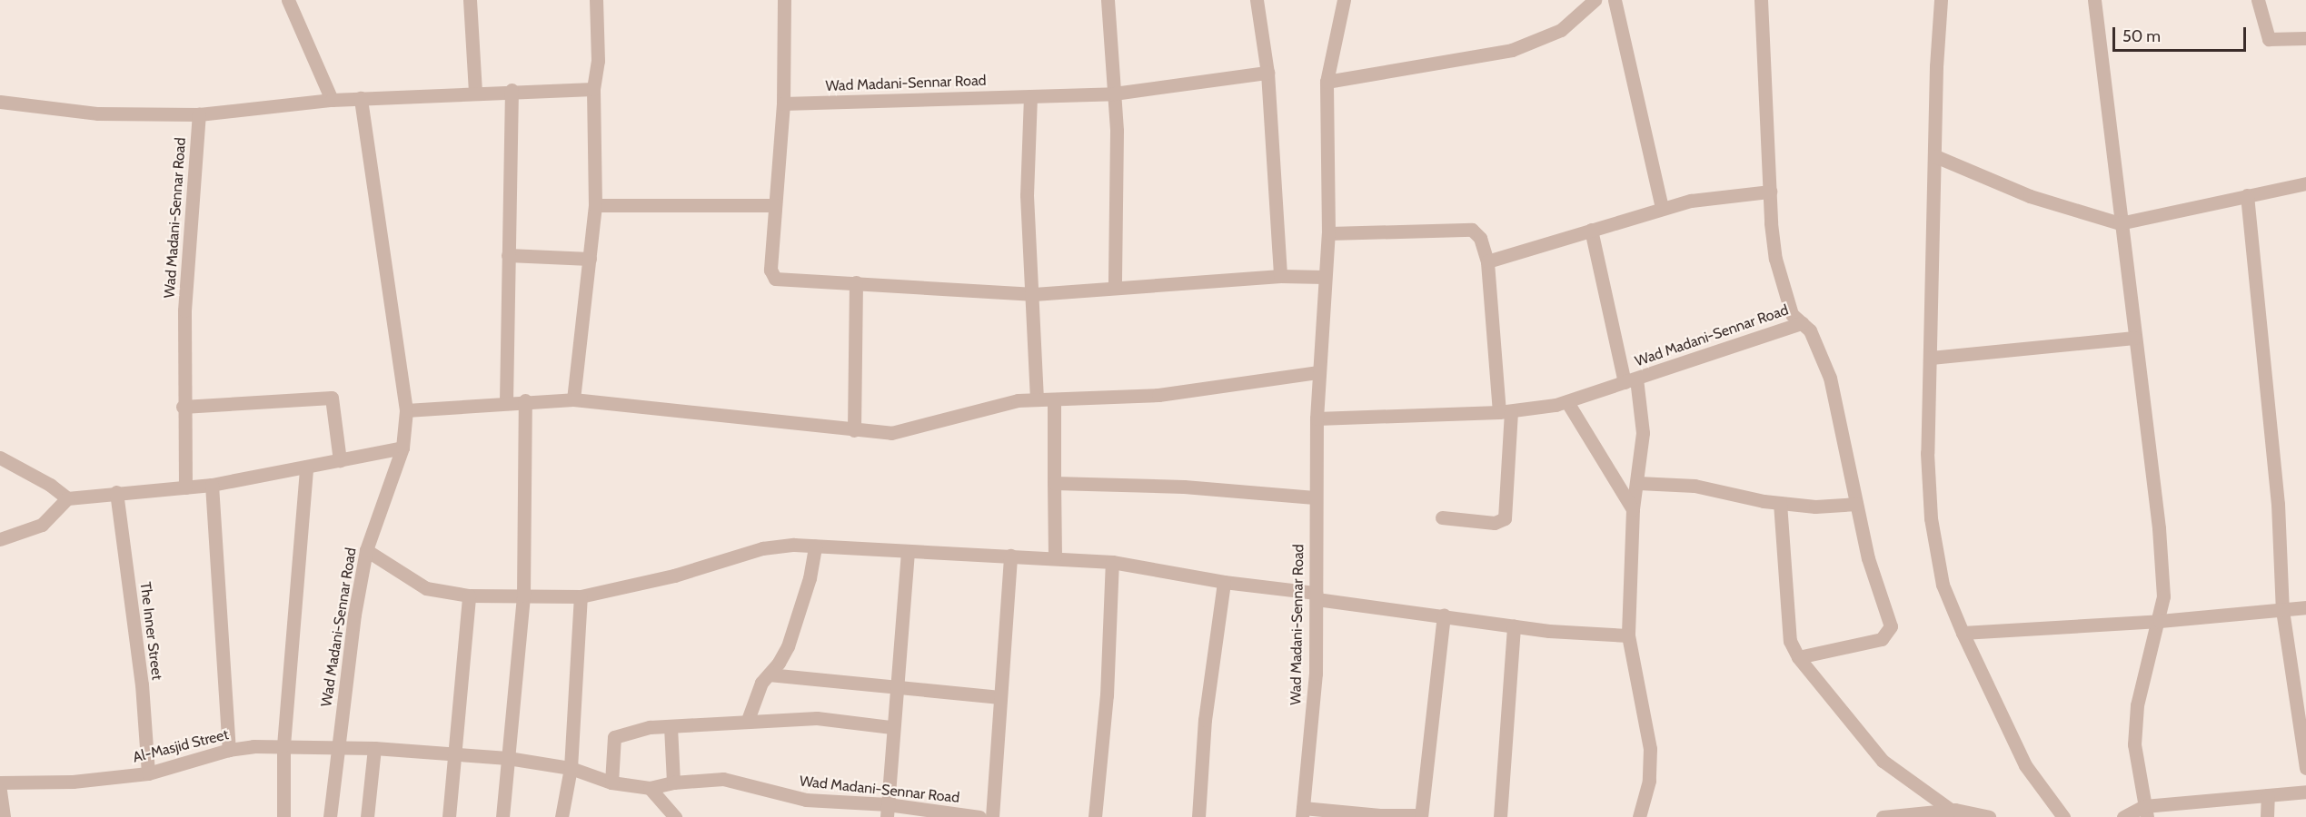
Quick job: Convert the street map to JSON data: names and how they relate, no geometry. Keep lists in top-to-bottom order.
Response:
{
  "streets": {
    "street": ["Wad Madani-Sennar Road", "The Inner Street", "Al-Masjid Street"]
  },
  "crossings": [
    ["Wad Madani-Sennar Road", "Al-Masjid Street"],
    ["The Inner Street", "Al-Masjid Street"]
  ],
  "scale_bar": "50 m"
}
